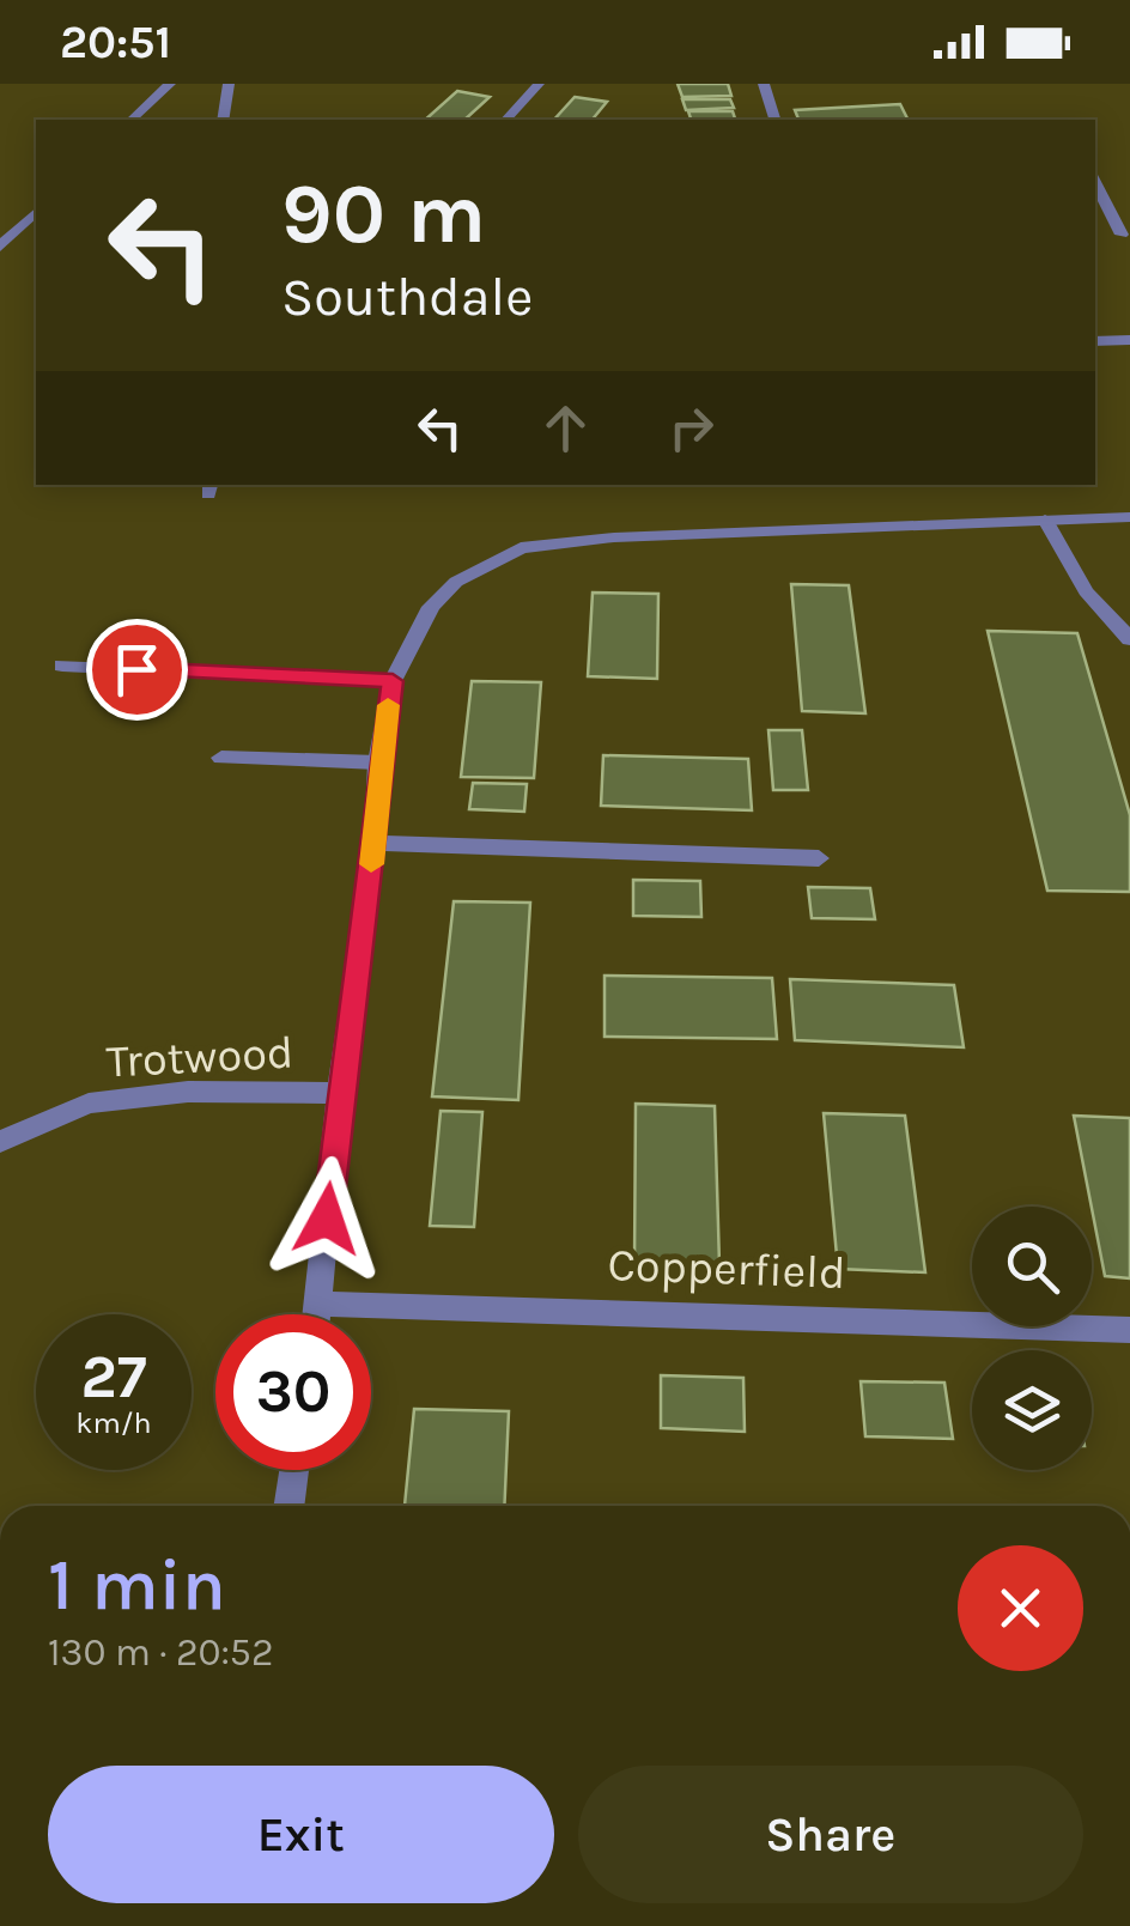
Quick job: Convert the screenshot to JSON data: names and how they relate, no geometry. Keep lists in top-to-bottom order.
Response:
{
  "streets": {
    "street": ["Trotwood", "Copperfield"]
  },
  "page": {
    "status": "20:51",
    "turn": ["90 m", "Southdale"],
    "speed": "27 km/h",
    "limit": "30",
    "heading": ["1 min", "130 m · 20:52"],
    "buttons": ["Exit", "Share"]
  }
}
